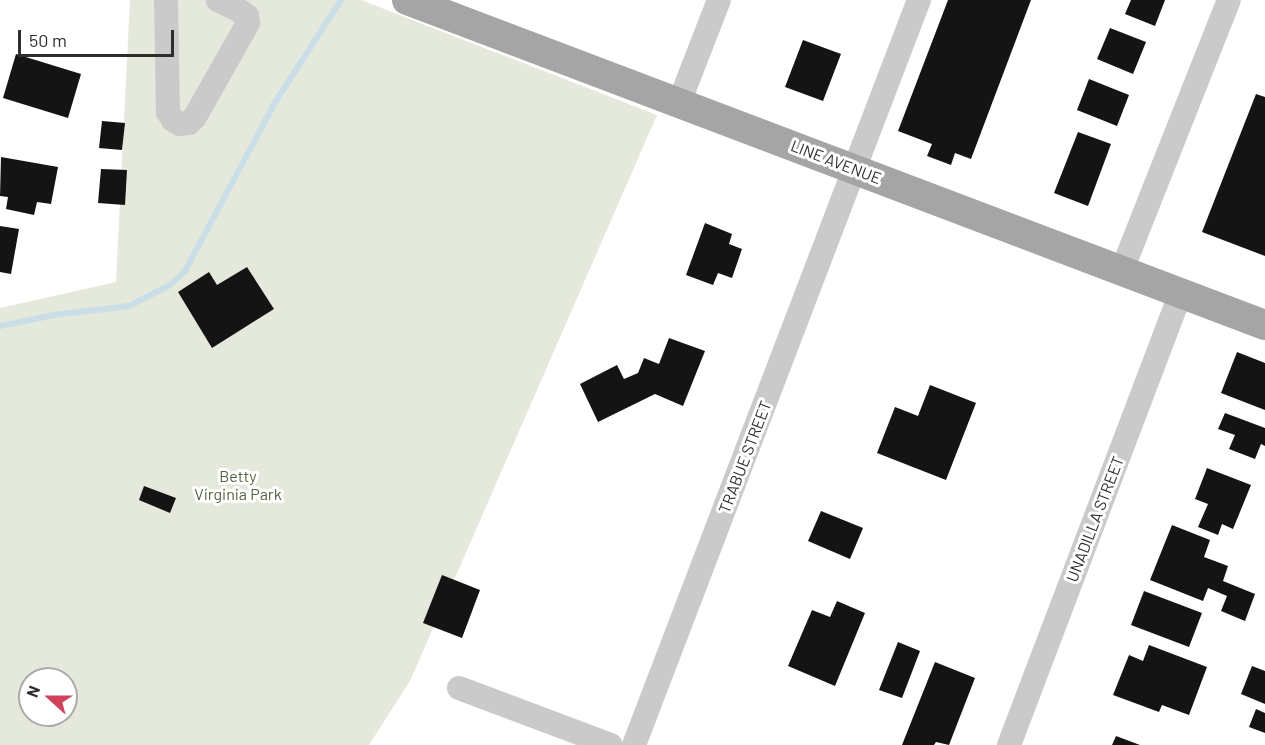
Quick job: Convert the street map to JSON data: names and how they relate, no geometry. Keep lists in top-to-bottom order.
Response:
{
  "streets": {
    "main road": ["LINE AVENUE"],
    "street": ["TRABUE STREET", "UNADILLA STREET"]
  },
  "crossings": [
    ["LINE AVENUE", "TRABUE STREET"],
    ["LINE AVENUE", "UNADILLA STREET"]
  ],
  "parks": ["Betty Virginia Park"],
  "scale_bar": "50 m",
  "north": "left"
}
